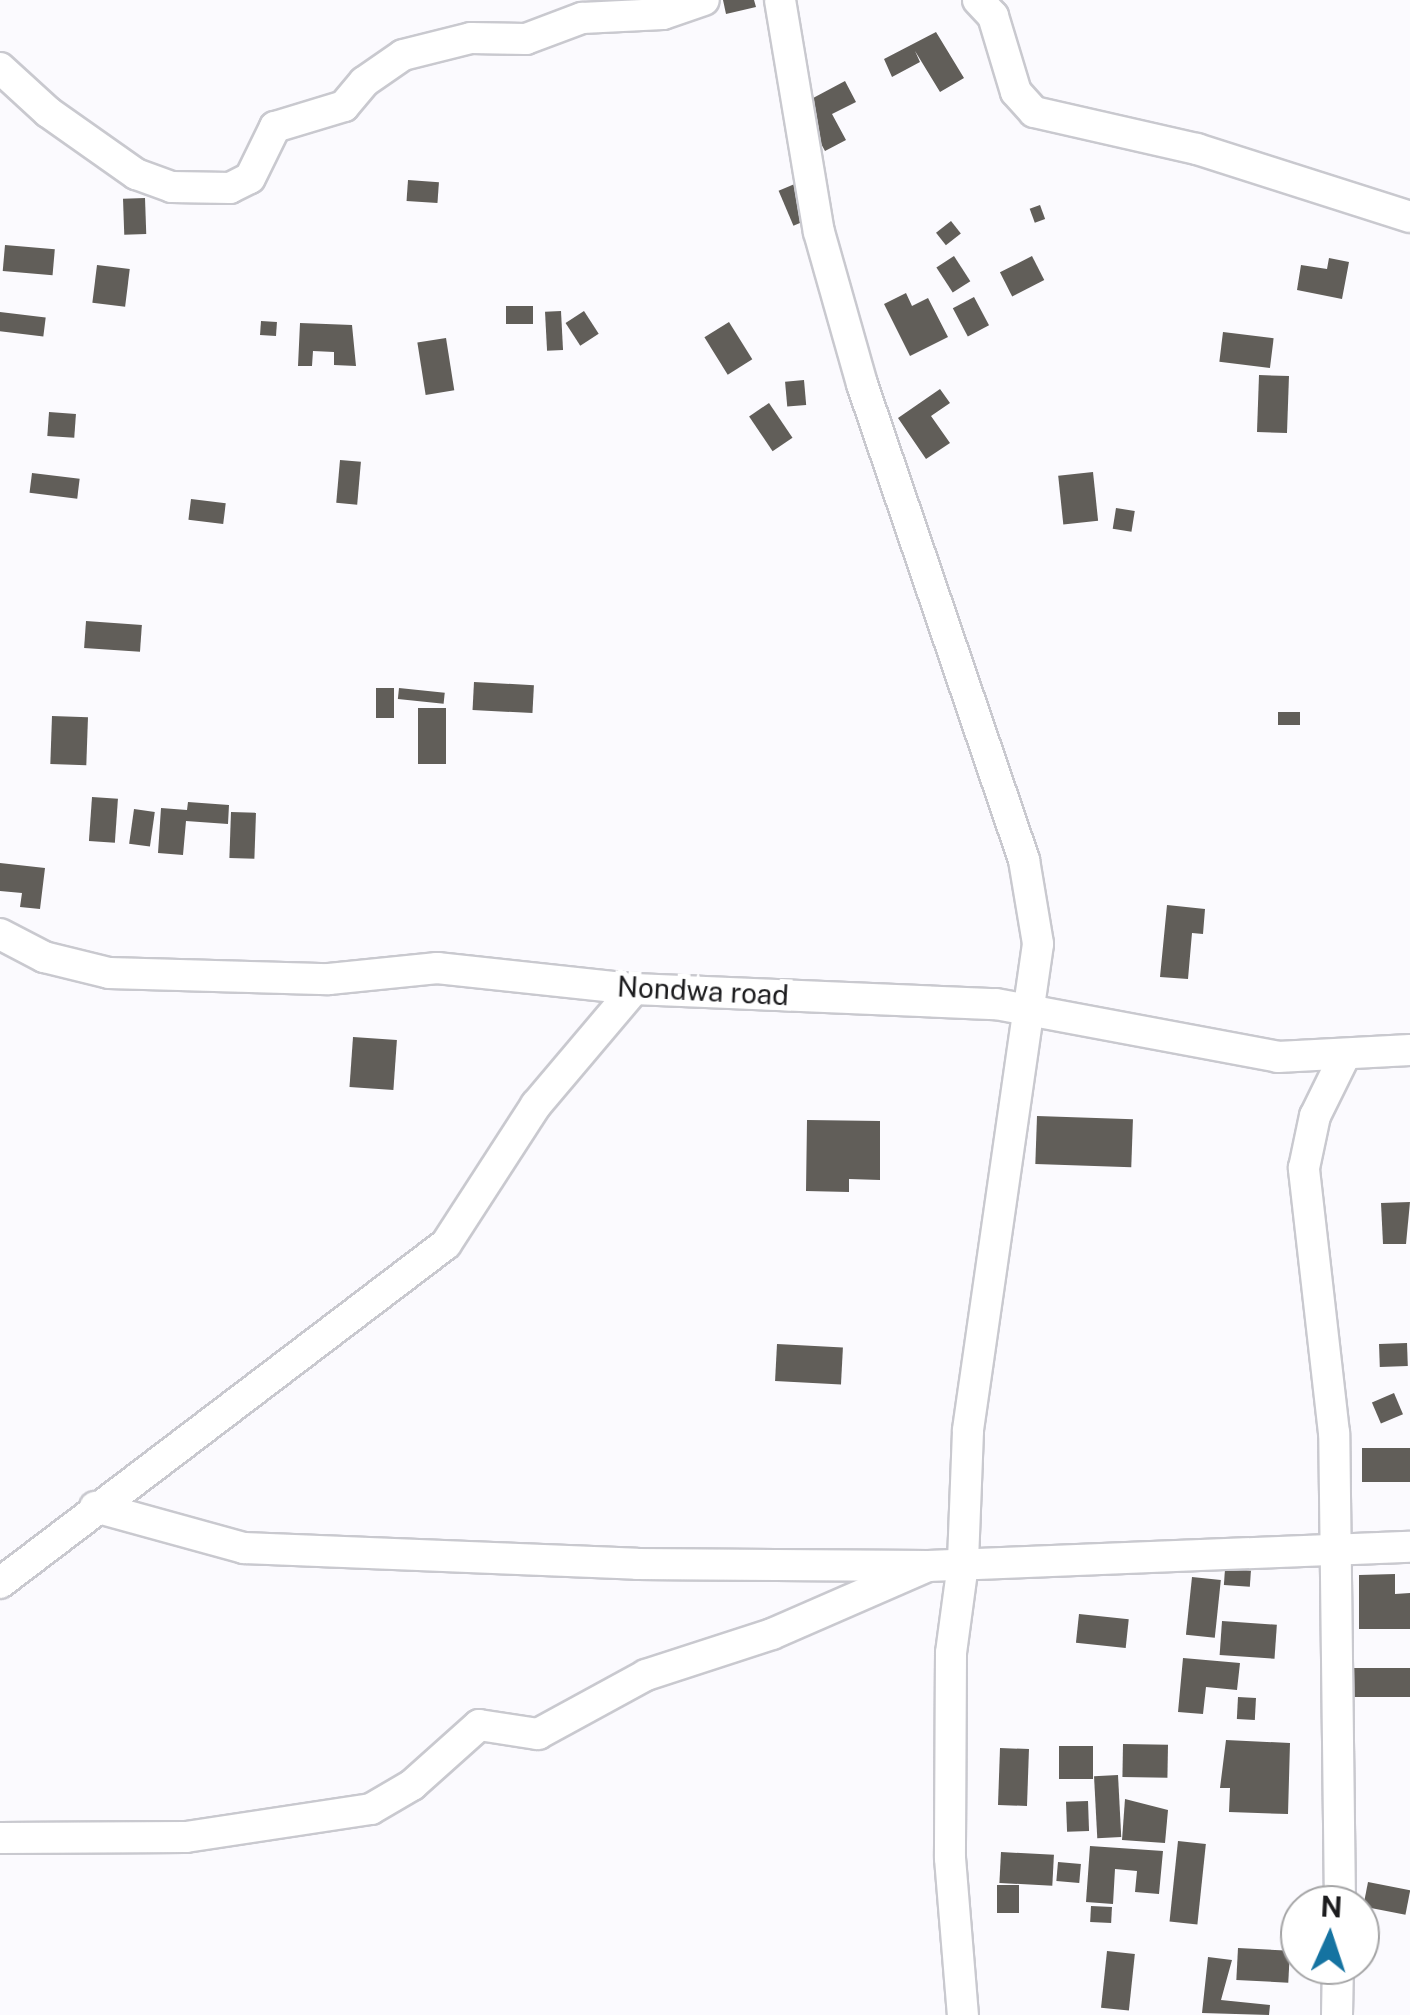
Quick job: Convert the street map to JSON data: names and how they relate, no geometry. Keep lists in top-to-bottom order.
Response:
{
  "streets": {
    "street": ["Nondwa road"]
  },
  "north": "top"
}
